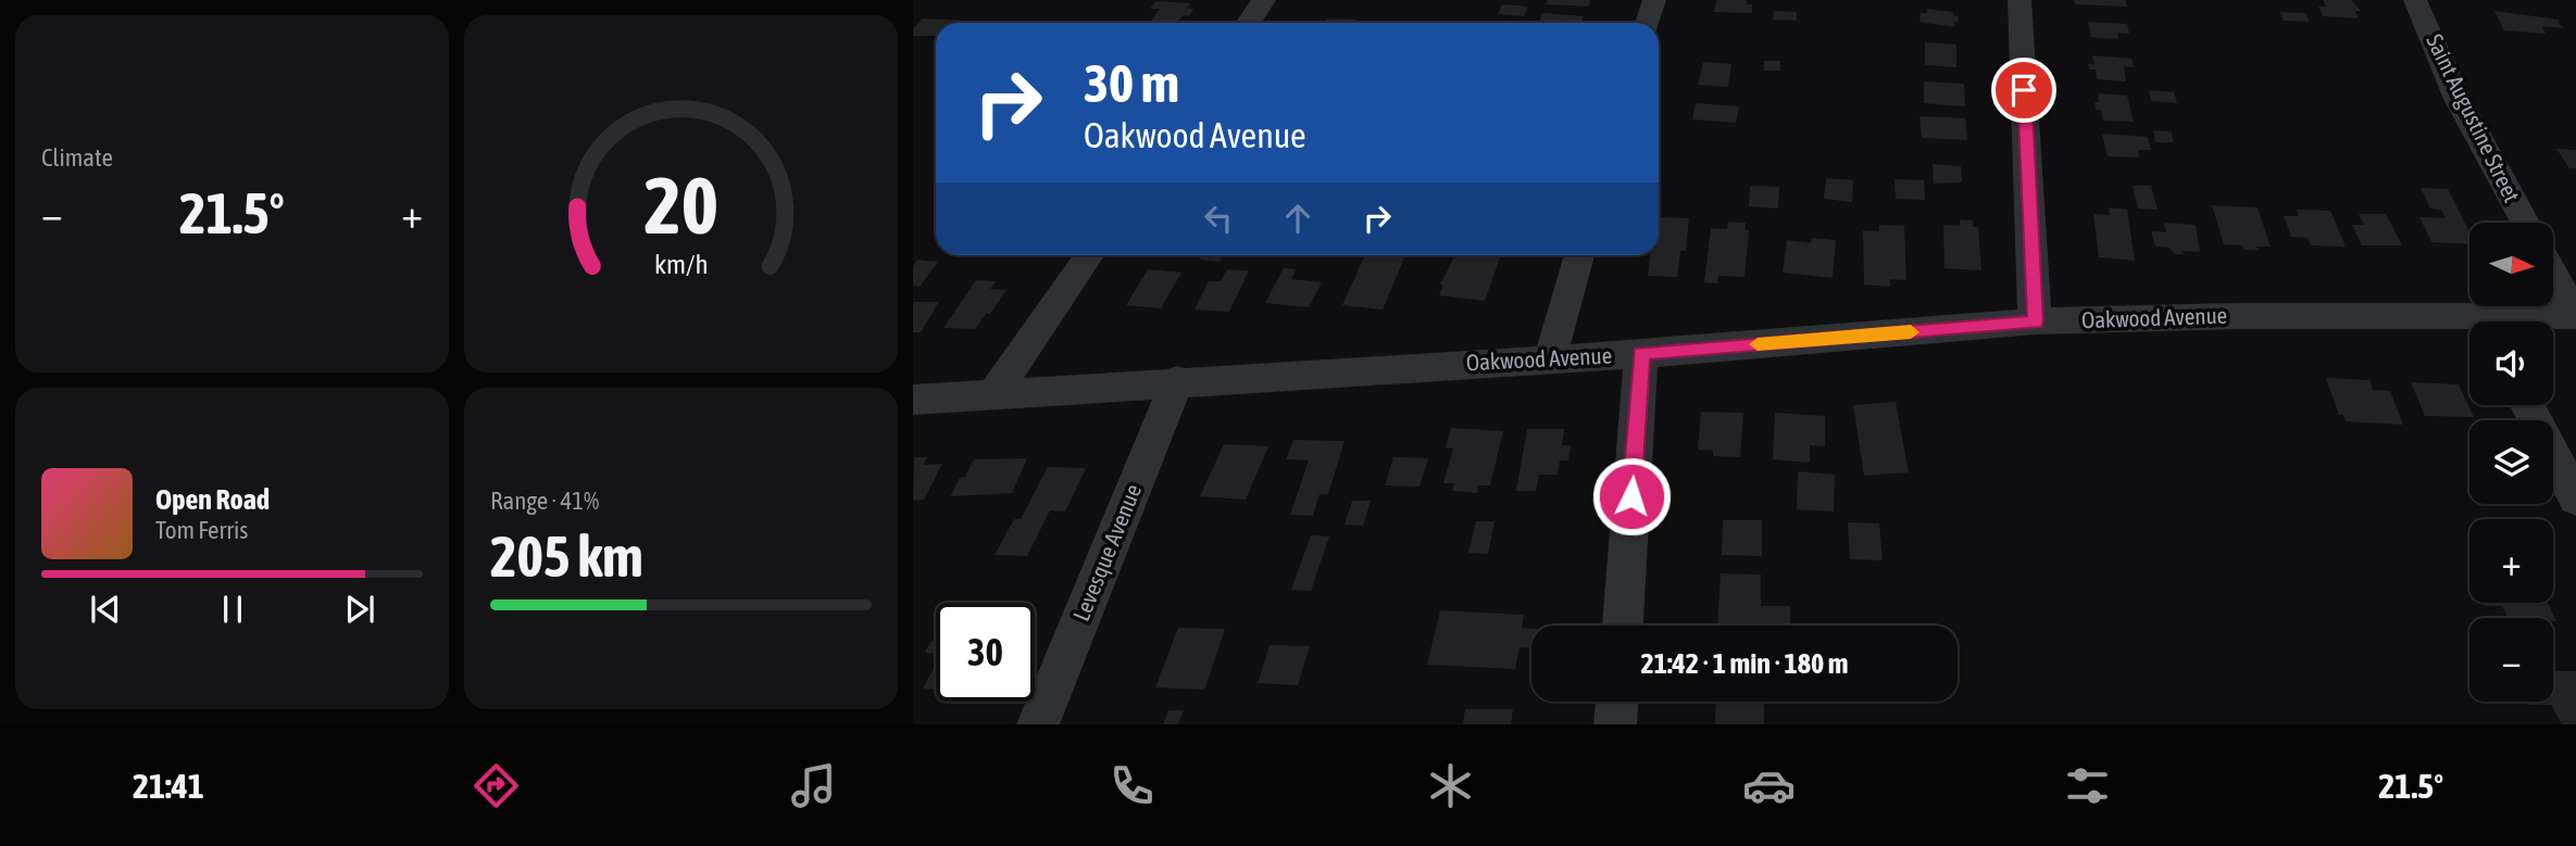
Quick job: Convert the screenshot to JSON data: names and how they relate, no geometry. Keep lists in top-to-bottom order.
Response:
{
  "streets": {
    "street": ["Saint Augustine Street", "Oakwood Avenue", "Levesque Avenue"]
  },
  "crossings": [
    ["Oakwood Avenue", "Levesque Avenue"]
  ],
  "north": "right",
  "page": {
    "tile": [
      "Climate",
      ["Range · 41%", "205 km"]
    ],
    "turn": ["30 m", "Oakwood Avenue"],
    "heat": ["−", "21.5°", "+"],
    "map_buttons": ["+", "−"],
    "song": ["Open Road", "Tom Ferris"],
    "limit": "30",
    "trip": "21:42 · 1 min · 180 m",
    "tabs": ["21:41", "21.5°"],
    "gauge": ["20", "km/h"]
  }
}
